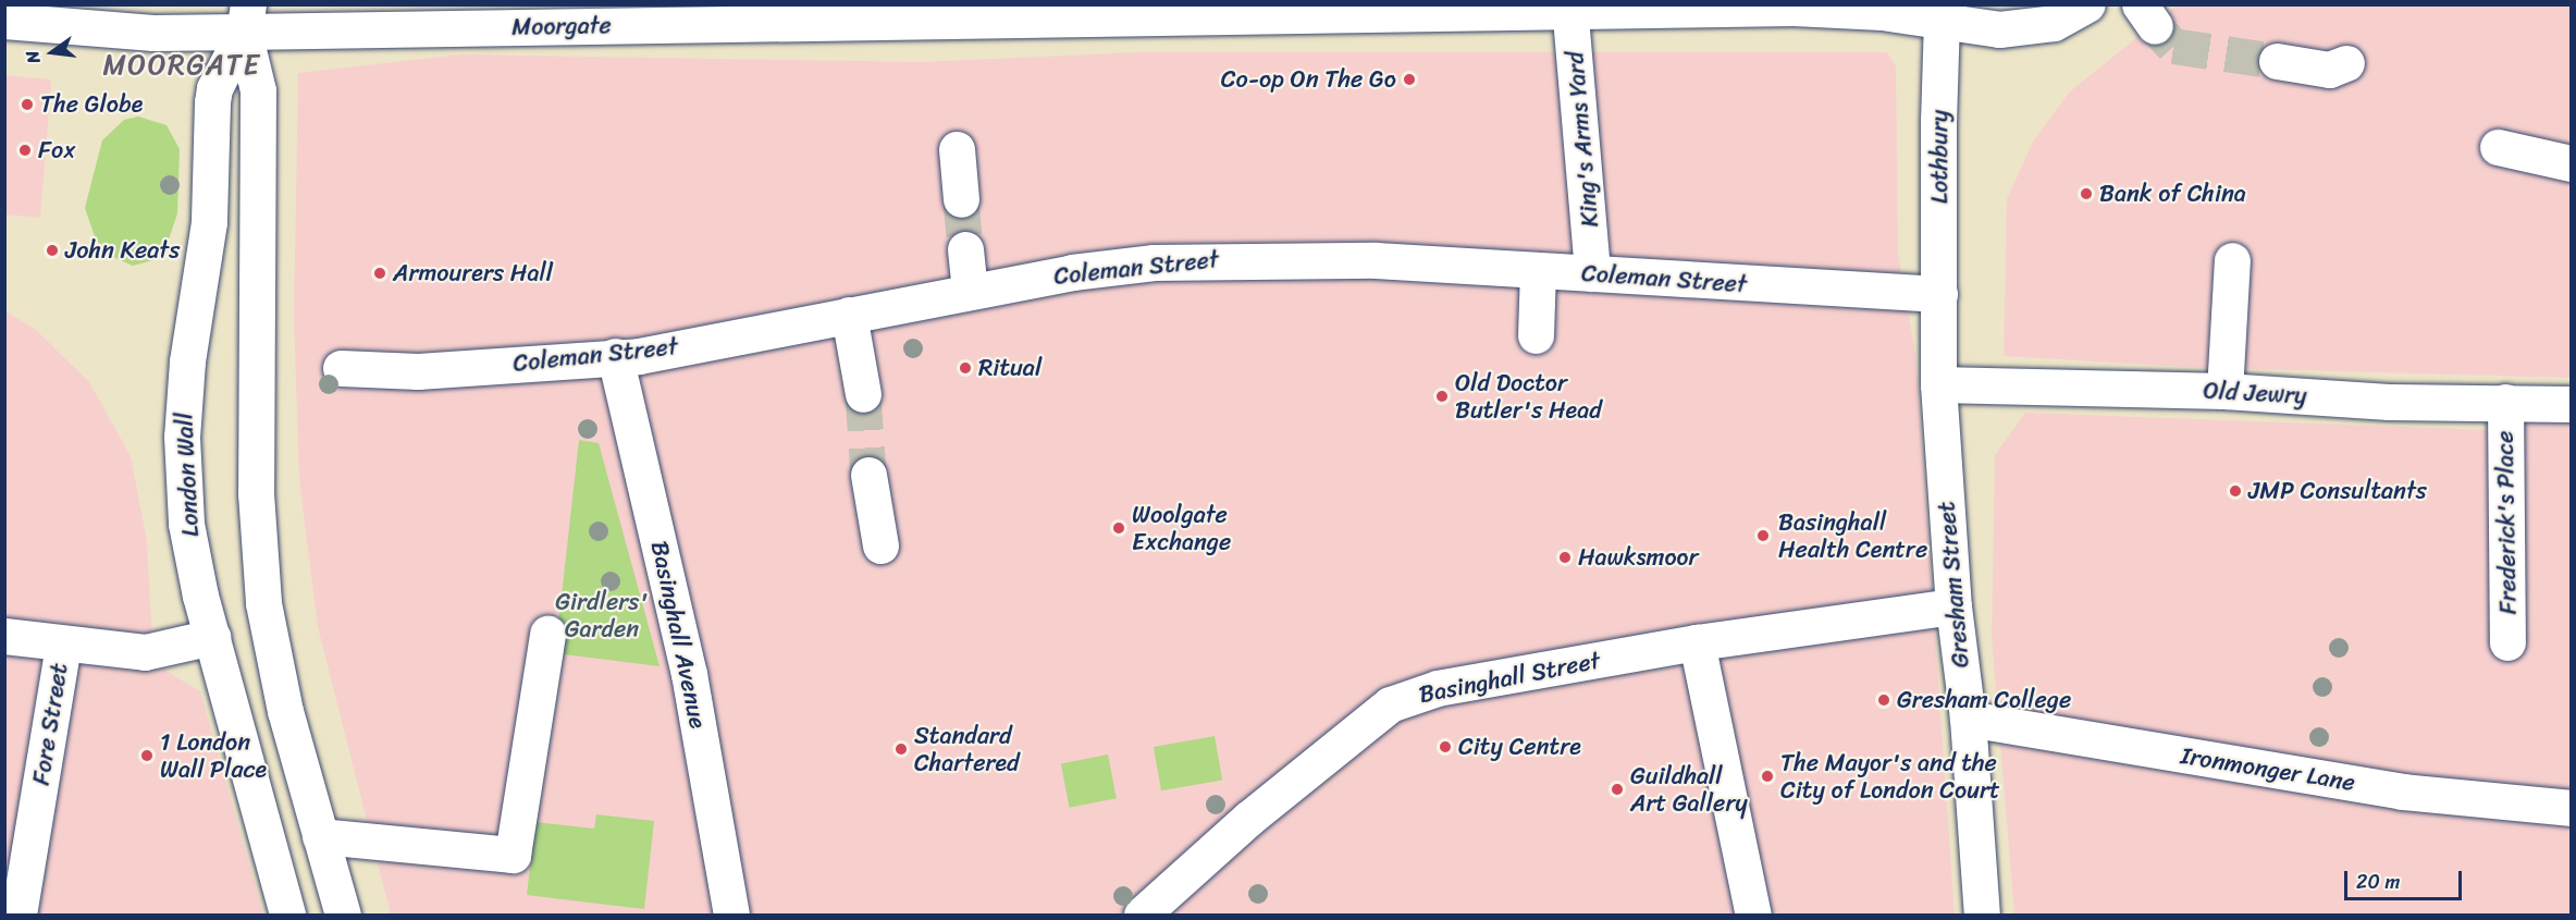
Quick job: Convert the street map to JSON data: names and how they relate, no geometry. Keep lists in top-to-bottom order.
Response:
{
  "streets": {
    "street": [
      "Moorgate",
      "King's Arms Yard",
      "Lothbury",
      "Coleman Street",
      "Old Jewry",
      "London Wall",
      "Frederick's Place",
      "Gresham Street",
      "Basinghall Avenue",
      "Basinghall Street",
      "Fore Street",
      "Ironmonger Lane"
    ]
  },
  "crossings": [
    ["Moorgate", "King's Arms Yard"],
    ["Moorgate", "Lothbury"],
    ["Moorgate", "London Wall"],
    ["King's Arms Yard", "Coleman Street"],
    ["Lothbury", "Coleman Street"],
    ["Lothbury", "Gresham Street"],
    ["Coleman Street", "Gresham Street"],
    ["Coleman Street", "Basinghall Avenue"],
    ["Old Jewry", "Frederick's Place"],
    ["Old Jewry", "Gresham Street"],
    ["London Wall", "Fore Street"],
    ["Gresham Street", "Basinghall Street"],
    ["Gresham Street", "Ironmonger Lane"]
  ],
  "districts": ["MOORGATE"],
  "parks": ["Girdlers' Garden"],
  "places": [
    "Co-op On The Go",
    "The Globe",
    "Fox",
    "Bank of China",
    "John Keats",
    "Armourers Hall",
    "Ritual",
    "Old Doctor Butler's Head",
    "JMP Consultants",
    "Woolgate Exchange",
    "Basinghall Health Centre",
    "Hawksmoor",
    "Gresham College",
    "City Centre",
    "Standard Chartered",
    "1 London Wall Place",
    "The Mayor's and the City of London Court",
    "Guildhall Art Gallery"
  ],
  "scale_bar": "20 m",
  "north": "left"
}
